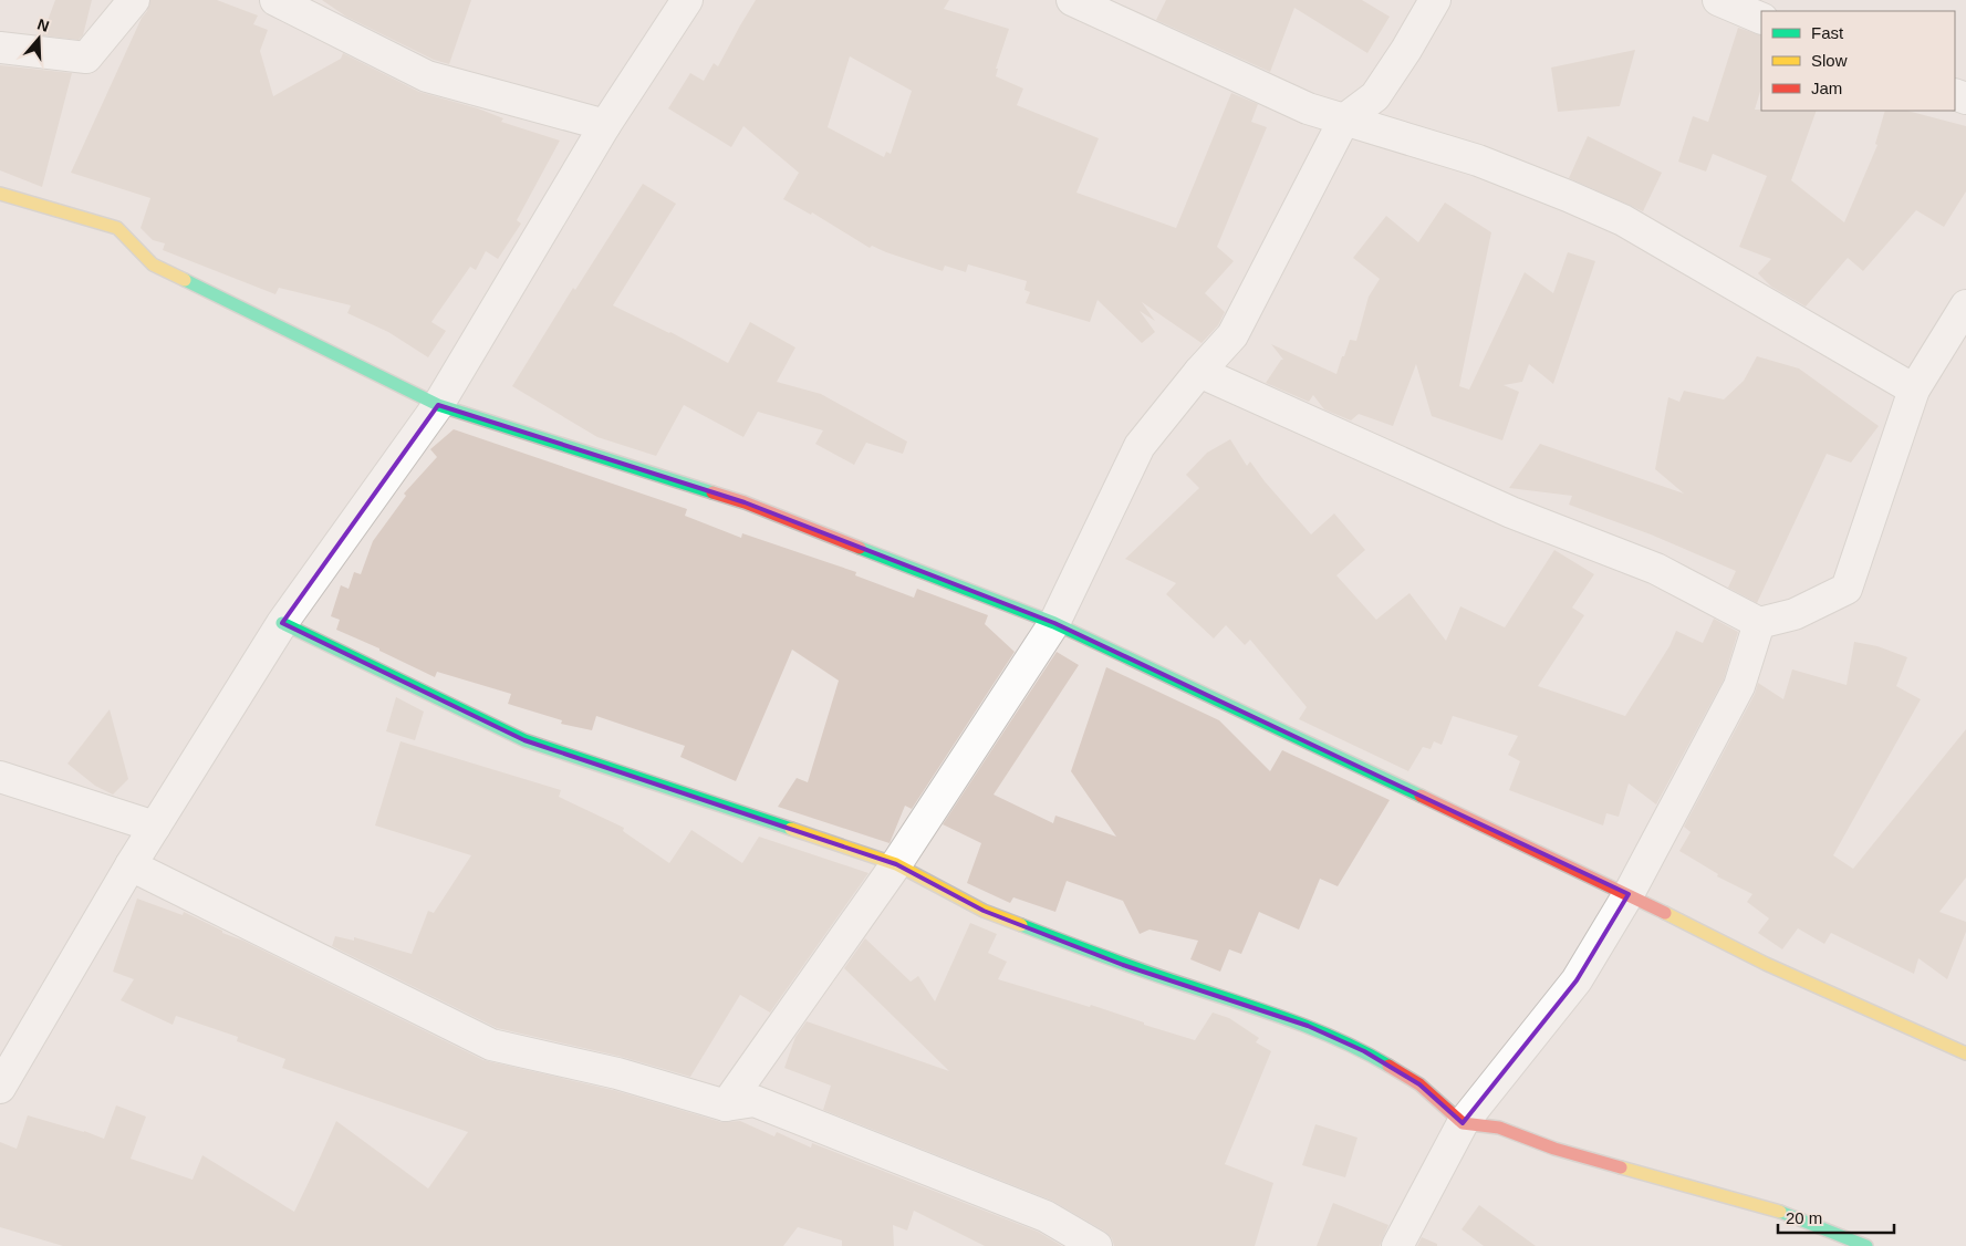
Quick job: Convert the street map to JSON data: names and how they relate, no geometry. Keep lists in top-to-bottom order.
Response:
{
  "legend": ["Fast", "Slow", "Jam"],
  "scale_bar": "20 m",
  "north": "top"
}
